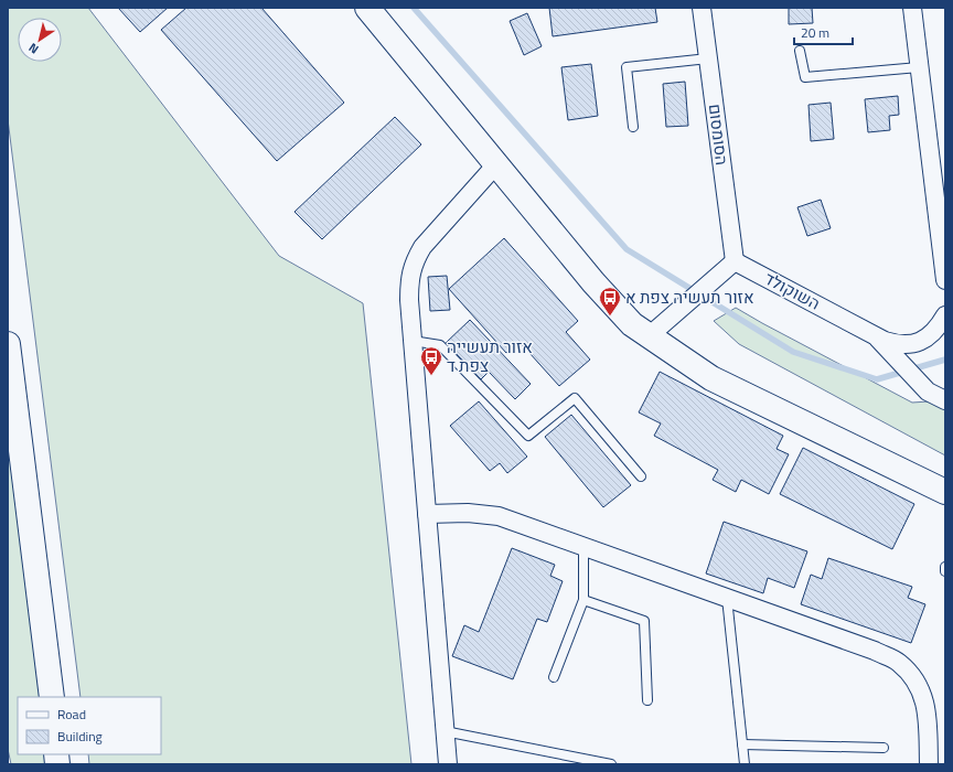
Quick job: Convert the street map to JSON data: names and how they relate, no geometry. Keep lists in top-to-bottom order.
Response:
{
  "streets": {
    "street": ["הסומסום", "השוקולד"]
  },
  "crossings": [
    ["הסומסום", "השוקולד"]
  ],
  "places": {
    "bus stop": ["אזור תעשיה צפת א", "אזור תעשייה צפת ד"]
  },
  "legend": ["Road", "Building"],
  "scale_bar": "20 m",
  "north": "bottom left"
}
